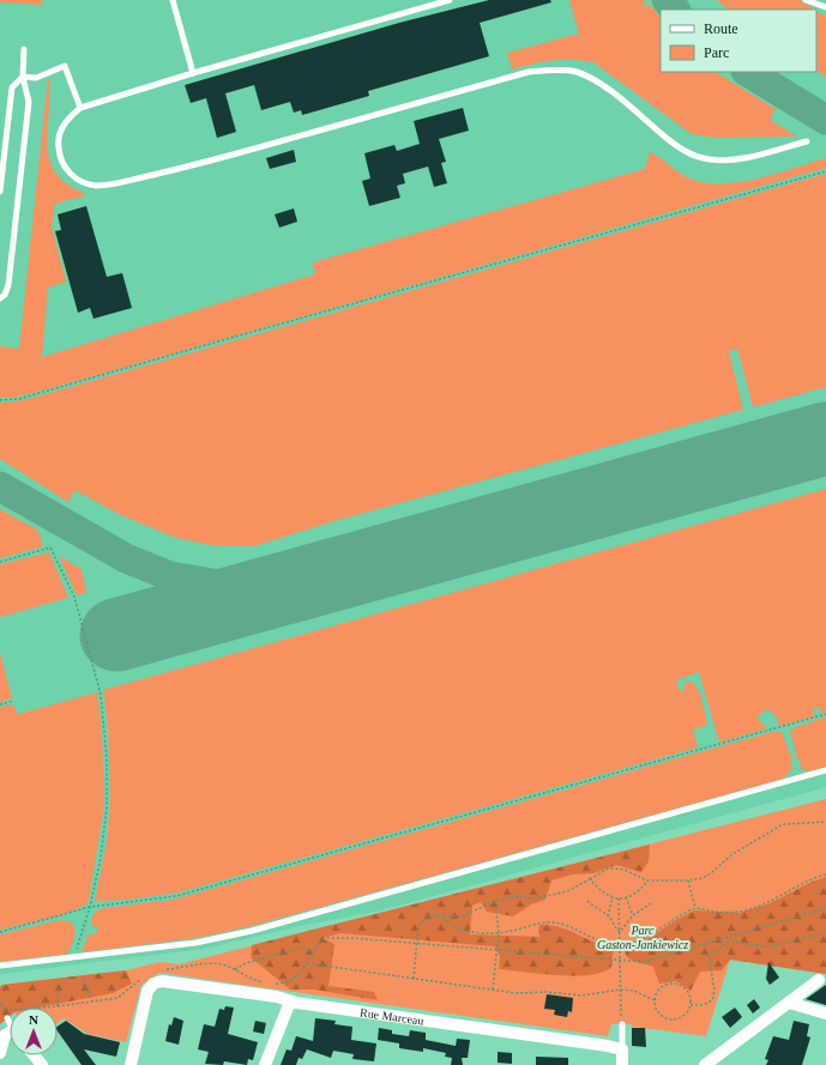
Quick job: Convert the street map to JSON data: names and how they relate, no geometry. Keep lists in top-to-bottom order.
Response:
{
  "streets": {
    "street": ["Rue Marceau"]
  },
  "parks": ["Parc Gaston-Jankiewicz"],
  "legend": ["Route", "Parc"],
  "north": "top"
}
